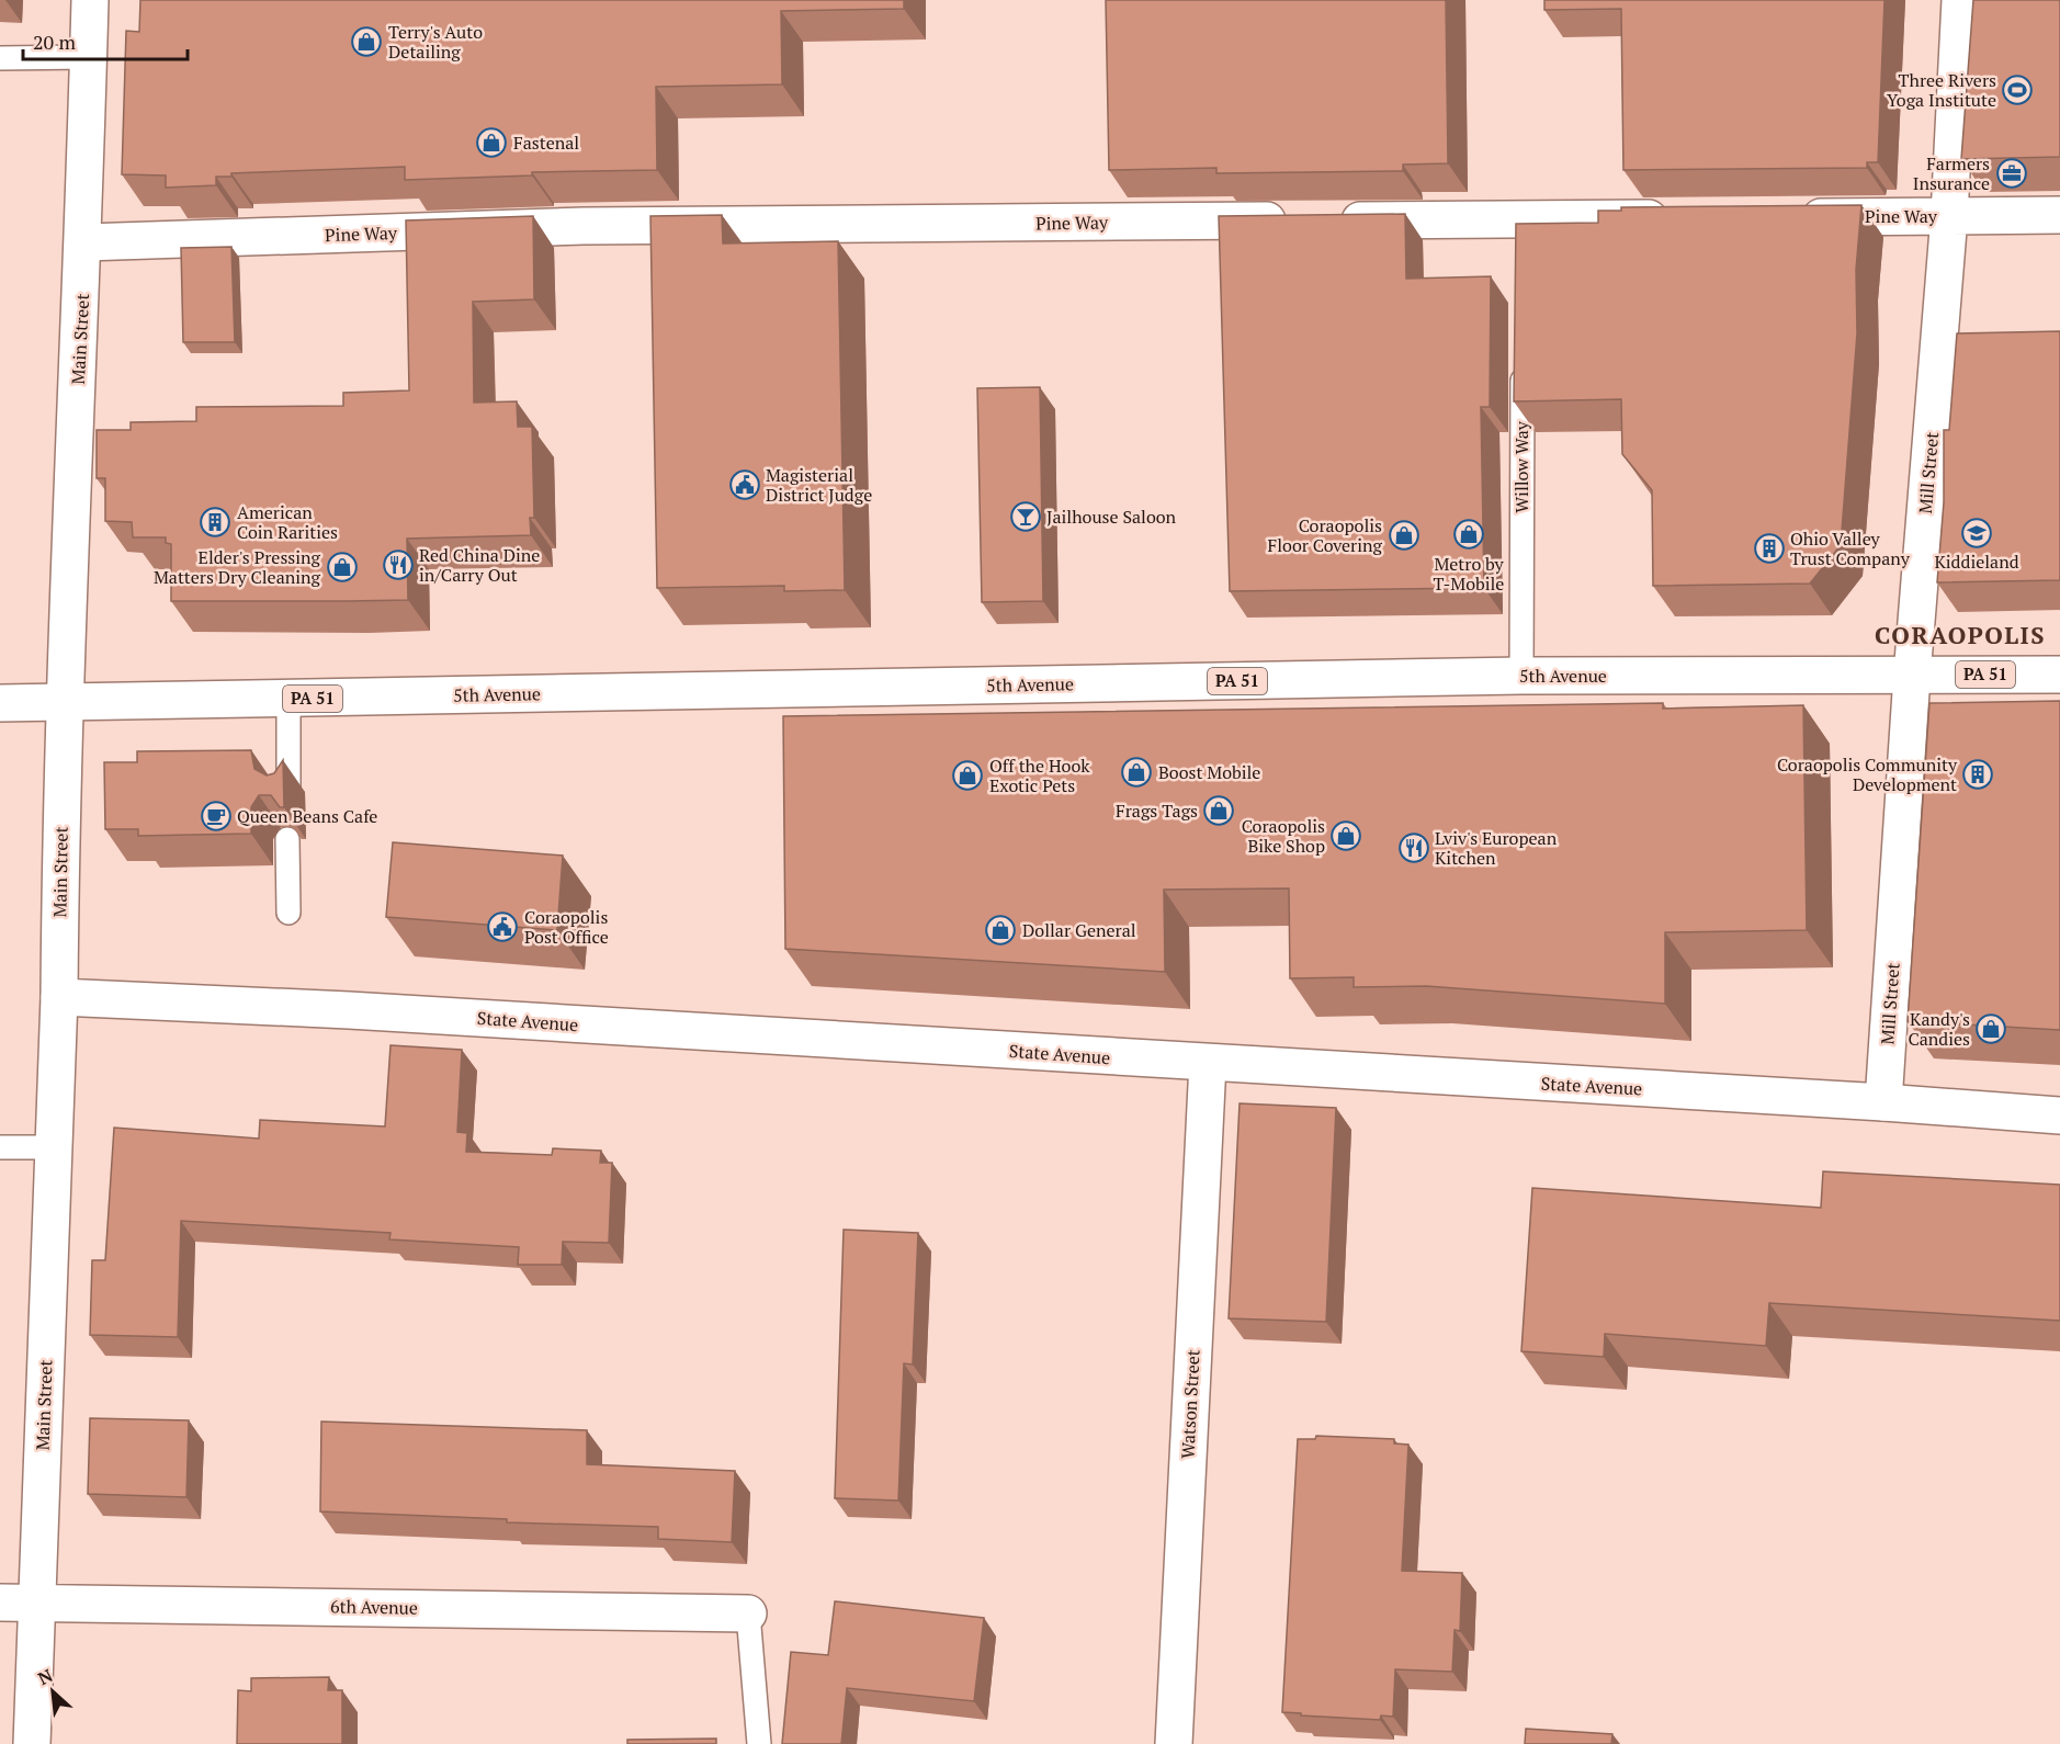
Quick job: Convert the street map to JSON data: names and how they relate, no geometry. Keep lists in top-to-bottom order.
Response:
{
  "streets": {
    "street": [
      "Pine Way",
      "Main Street",
      "Mill Street",
      "PA 51",
      "5th Avenue",
      "State Avenue",
      "Watson Street",
      "6th Avenue"
    ],
    "lane": ["Willow Way"]
  },
  "crossings": [
    ["Pine Way", "Main Street"],
    ["Pine Way", "Mill Street"],
    ["Main Street", "5th Avenue"],
    ["Main Street", "State Avenue"],
    ["Main Street", "6th Avenue"],
    ["Willow Way", "5th Avenue"],
    ["Mill Street", "5th Avenue"],
    ["Mill Street", "State Avenue"],
    ["State Avenue", "Watson Street"]
  ],
  "districts": ["CORAOPOLIS"],
  "places": {
    "shop": [
      "Terry's Auto Detailing",
      "Fastenal",
      "Metro by T-Mobile",
      "Coraopolis Floor Covering",
      "Elder's Pressing Matters Dry Cleaning",
      "Boost Mobile",
      "Off the Hook Exotic Pets",
      "Frags Tags",
      "Coraopolis Bike Shop",
      "Dollar General",
      "Kandy's Candies"
    ],
    "sports": ["Three Rivers Yoga Institute"],
    "office": ["Farmers Insurance"],
    "public building": ["Magisterial District Judge", "Coraopolis Post Office"],
    "bar": ["Jailhouse Saloon"],
    "building": ["American Coin Rarities", "Ohio Valley Trust Company", "Coraopolis Community Development"],
    "school or university": ["Kiddieland"],
    "restaurant": ["Red China Dine in/Carry Out", "Lviv's European Kitchen"],
    "cafe": ["Queen Beans Cafe"]
  },
  "scale_bar": "20 m",
  "north": "top left"
}
